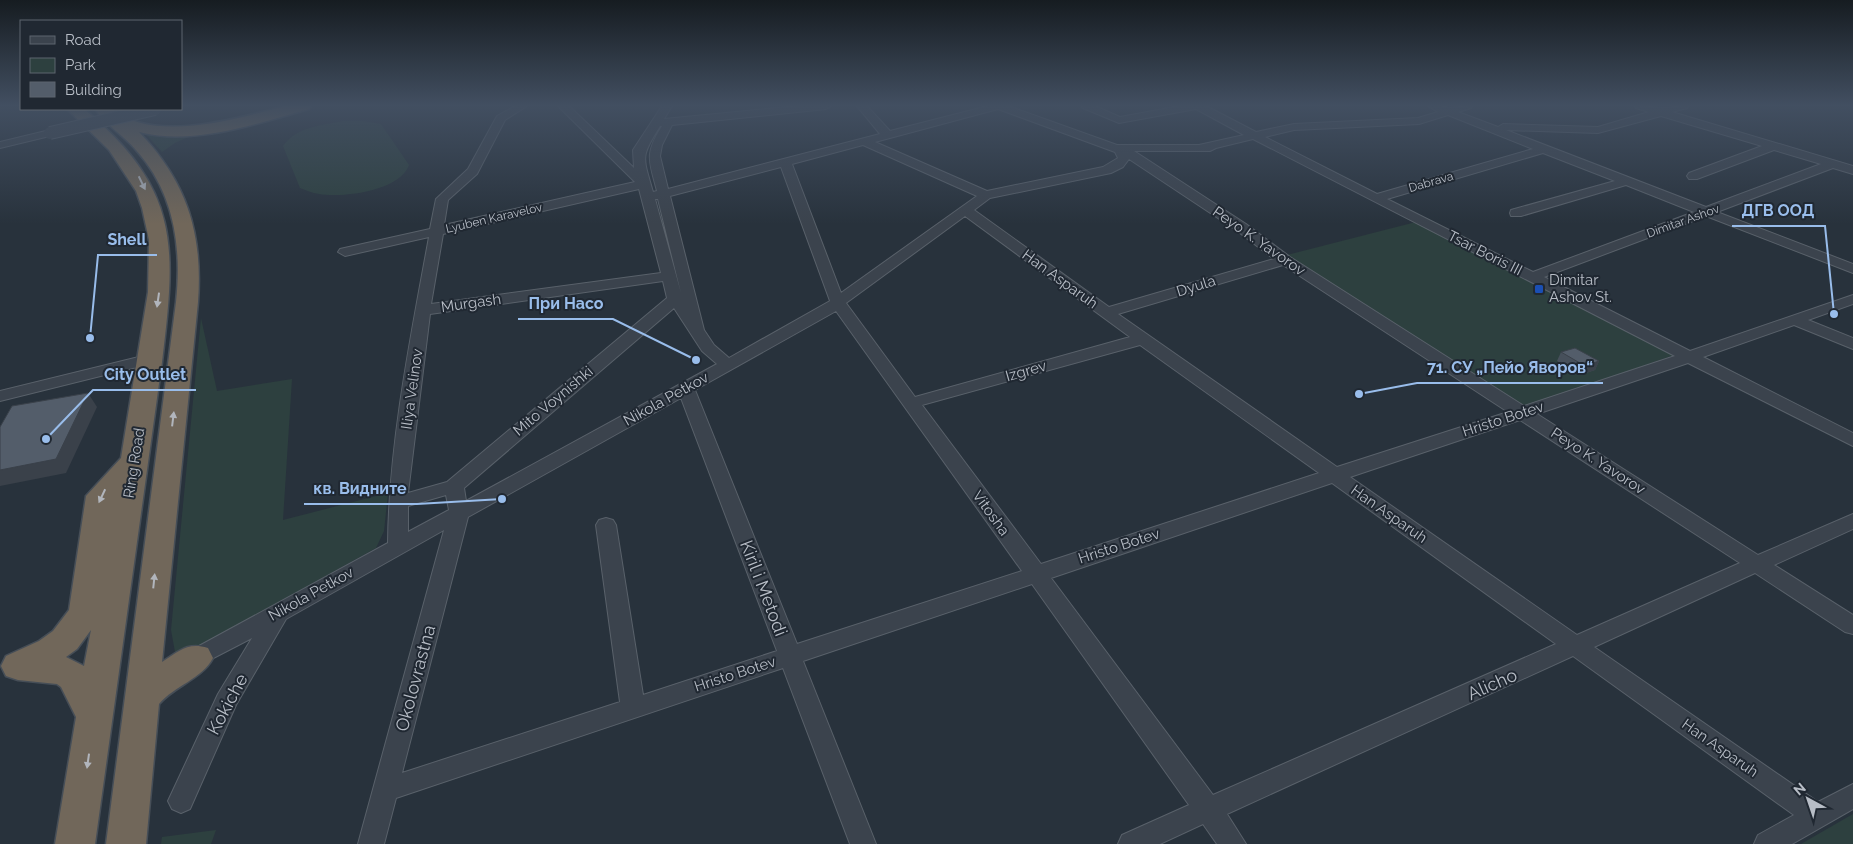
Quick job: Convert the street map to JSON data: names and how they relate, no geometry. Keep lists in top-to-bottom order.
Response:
{
  "streets": {
    "highway": ["Ring Road"],
    "street": [
      "Dabrava",
      "Lyuben Karavelov",
      "Dimitar Ashov",
      "Peyo K. Yavorov",
      "Tsar Boris III",
      "Han Asparuh",
      "Dyula",
      "Murgash",
      "Izgrev",
      "Iliya Velinov",
      "Nikola Petkov",
      "Mito Voynishki",
      "Hristo Botev",
      "Vitosha",
      "Kiril i Metodi",
      "Okolovrastna",
      "Alicho",
      "Kokiche"
    ]
  },
  "crossings": [
    ["Dabrava", "Tsar Boris III"],
    ["Lyuben Karavelov", "Iliya Velinov"],
    ["Lyuben Karavelov", "Vitosha"],
    ["Dimitar Ashov", "Tsar Boris III"],
    ["Peyo K. Yavorov", "Dyula"],
    ["Peyo K. Yavorov", "Nikola Petkov"],
    ["Peyo K. Yavorov", "Hristo Botev"],
    ["Peyo K. Yavorov", "Alicho"],
    ["Tsar Boris III", "Hristo Botev"],
    ["Han Asparuh", "Dyula"],
    ["Han Asparuh", "Izgrev"],
    ["Han Asparuh", "Nikola Petkov"],
    ["Han Asparuh", "Hristo Botev"],
    ["Han Asparuh", "Alicho"],
    ["Murgash", "Iliya Velinov"],
    ["Izgrev", "Vitosha"],
    ["Iliya Velinov", "Nikola Petkov"],
    ["Nikola Petkov", "Vitosha"],
    ["Nikola Petkov", "Kiril i Metodi"],
    ["Nikola Petkov", "Okolovrastna"],
    ["Nikola Petkov", "Kokiche"],
    ["Hristo Botev", "Vitosha"],
    ["Hristo Botev", "Kiril i Metodi"],
    ["Hristo Botev", "Okolovrastna"],
    ["Vitosha", "Alicho"]
  ],
  "places": {
    "transit": ["Dimitar Ashov St."],
    "other": [
      "ДГВ ООД",
      "Shell",
      "При Насо",
      "71. СУ „Пейо Яворов“",
      "City Outlet",
      "кв. Видните"
    ]
  },
  "legend": ["Road", "Park", "Building"],
  "north": "top left"
}
